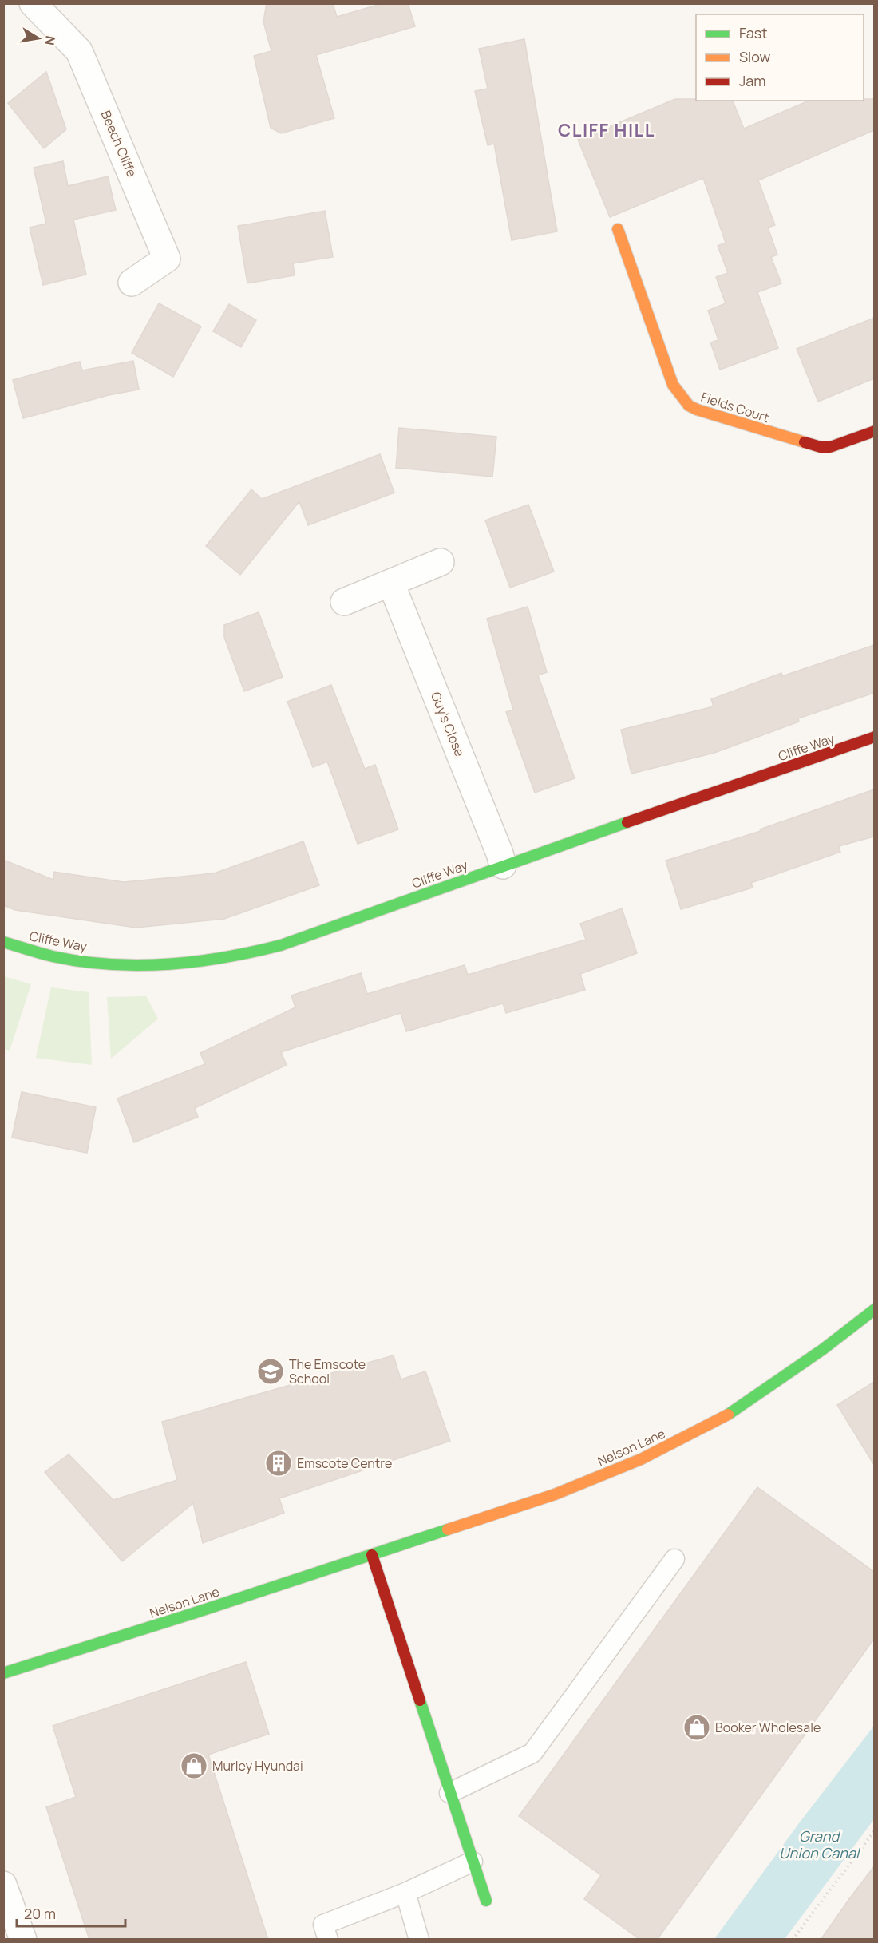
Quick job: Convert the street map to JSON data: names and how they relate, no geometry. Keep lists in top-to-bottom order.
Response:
{
  "streets": {
    "street": [
      "Beech Cliffe",
      "Fields Court",
      "Guy's Close",
      "Cliffe Way",
      "Nelson Lane"
    ]
  },
  "crossings": [
    ["Guy's Close", "Cliffe Way"]
  ],
  "districts": ["CLIFF HILL"],
  "water": ["Grand Union Canal"],
  "places": {
    "school or university": ["The Emscote School"],
    "building": ["Emscote Centre"],
    "shop": ["Booker Wholesale", "Murley Hyundai"]
  },
  "legend": ["Fast", "Slow", "Jam"],
  "scale_bar": "20 m",
  "north": "right"
}
